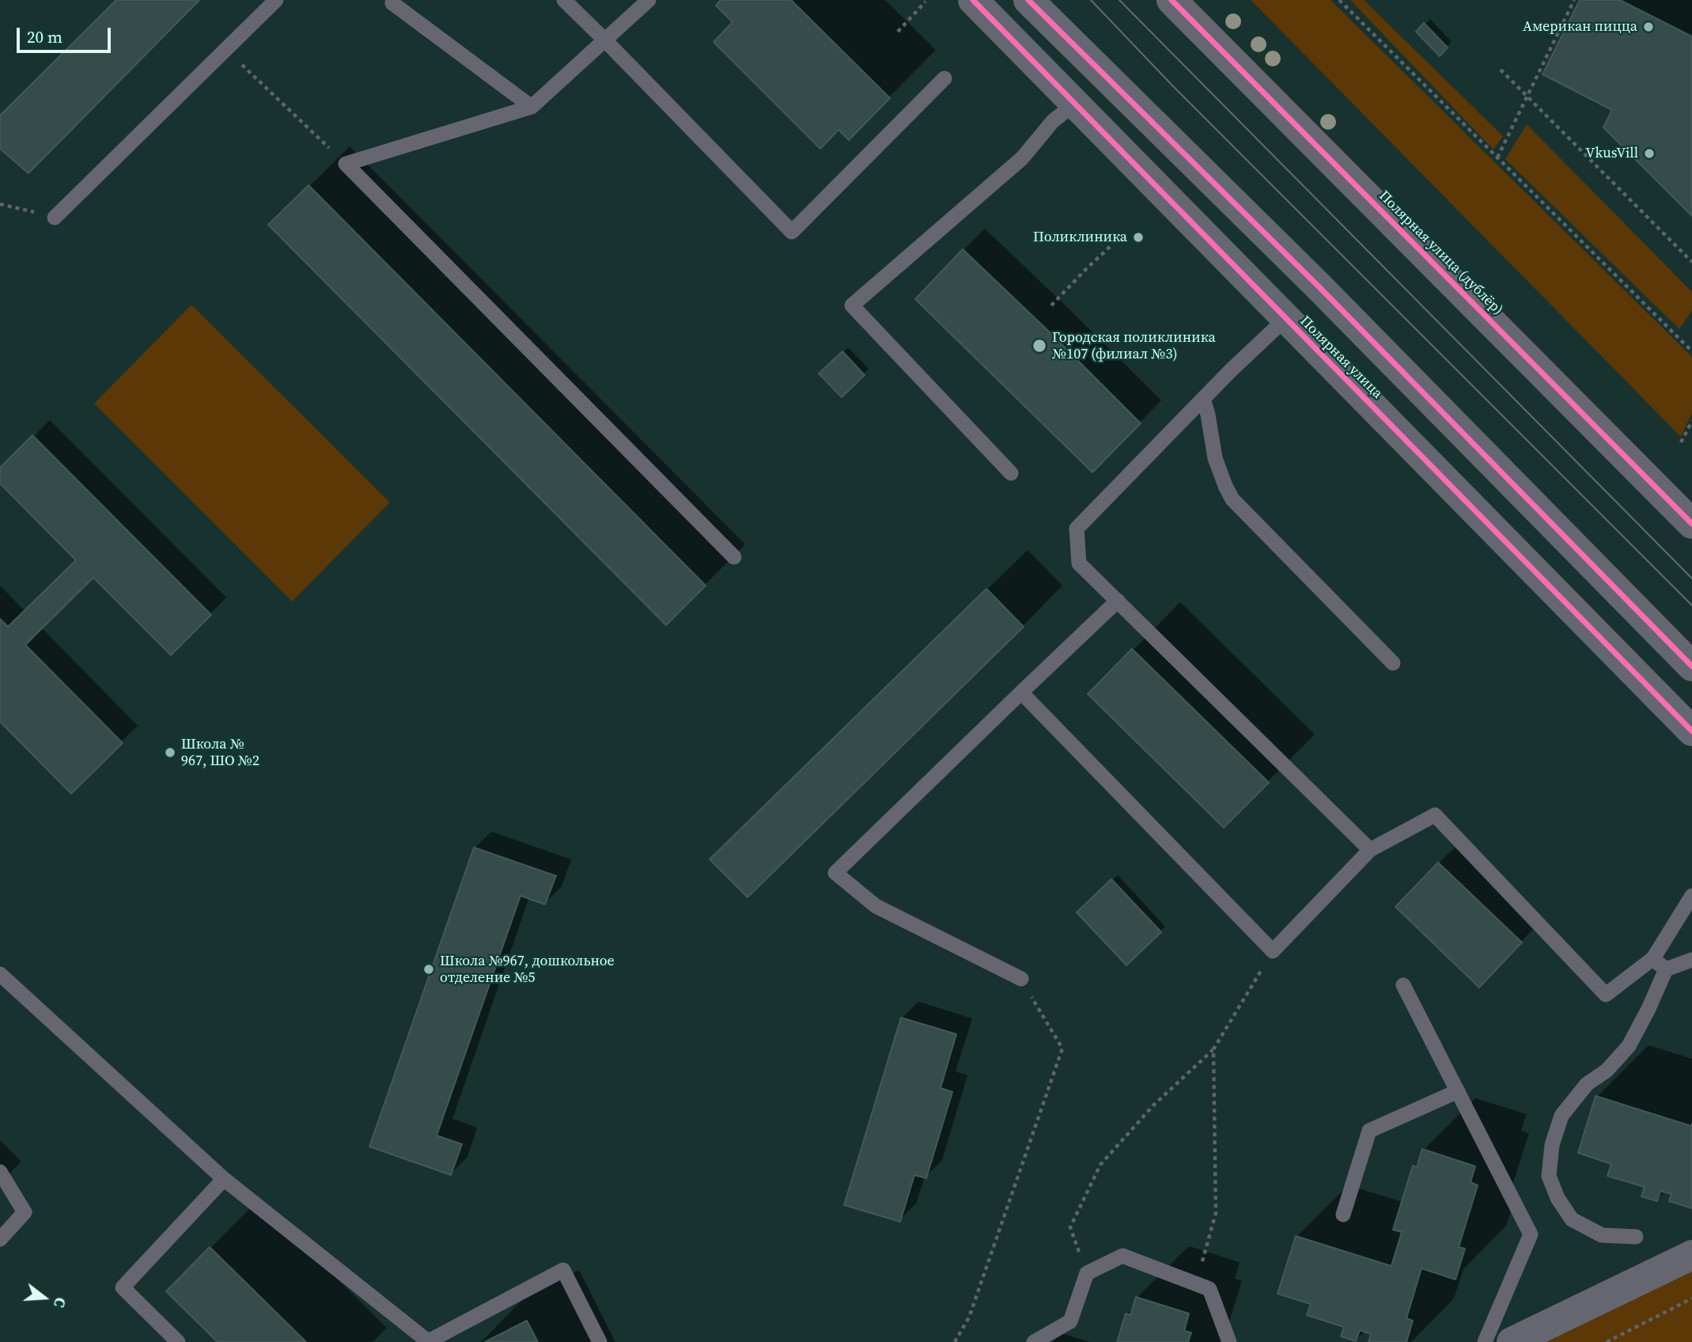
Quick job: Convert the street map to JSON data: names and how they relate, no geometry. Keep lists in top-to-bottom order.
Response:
{
  "streets": {
    "main road": ["Полярная улица"],
    "street": ["Полярная улица (дублёр)"]
  },
  "places": [
    "Американ пицца",
    "VkusVill",
    "Поликлиника",
    "Городская поликлиника №107 (филиал №3)",
    "Школа № 967, ШО №2",
    "Школа №967, дошкольное отделение №5"
  ],
  "scale_bar": "20 m",
  "north": "right"
}
